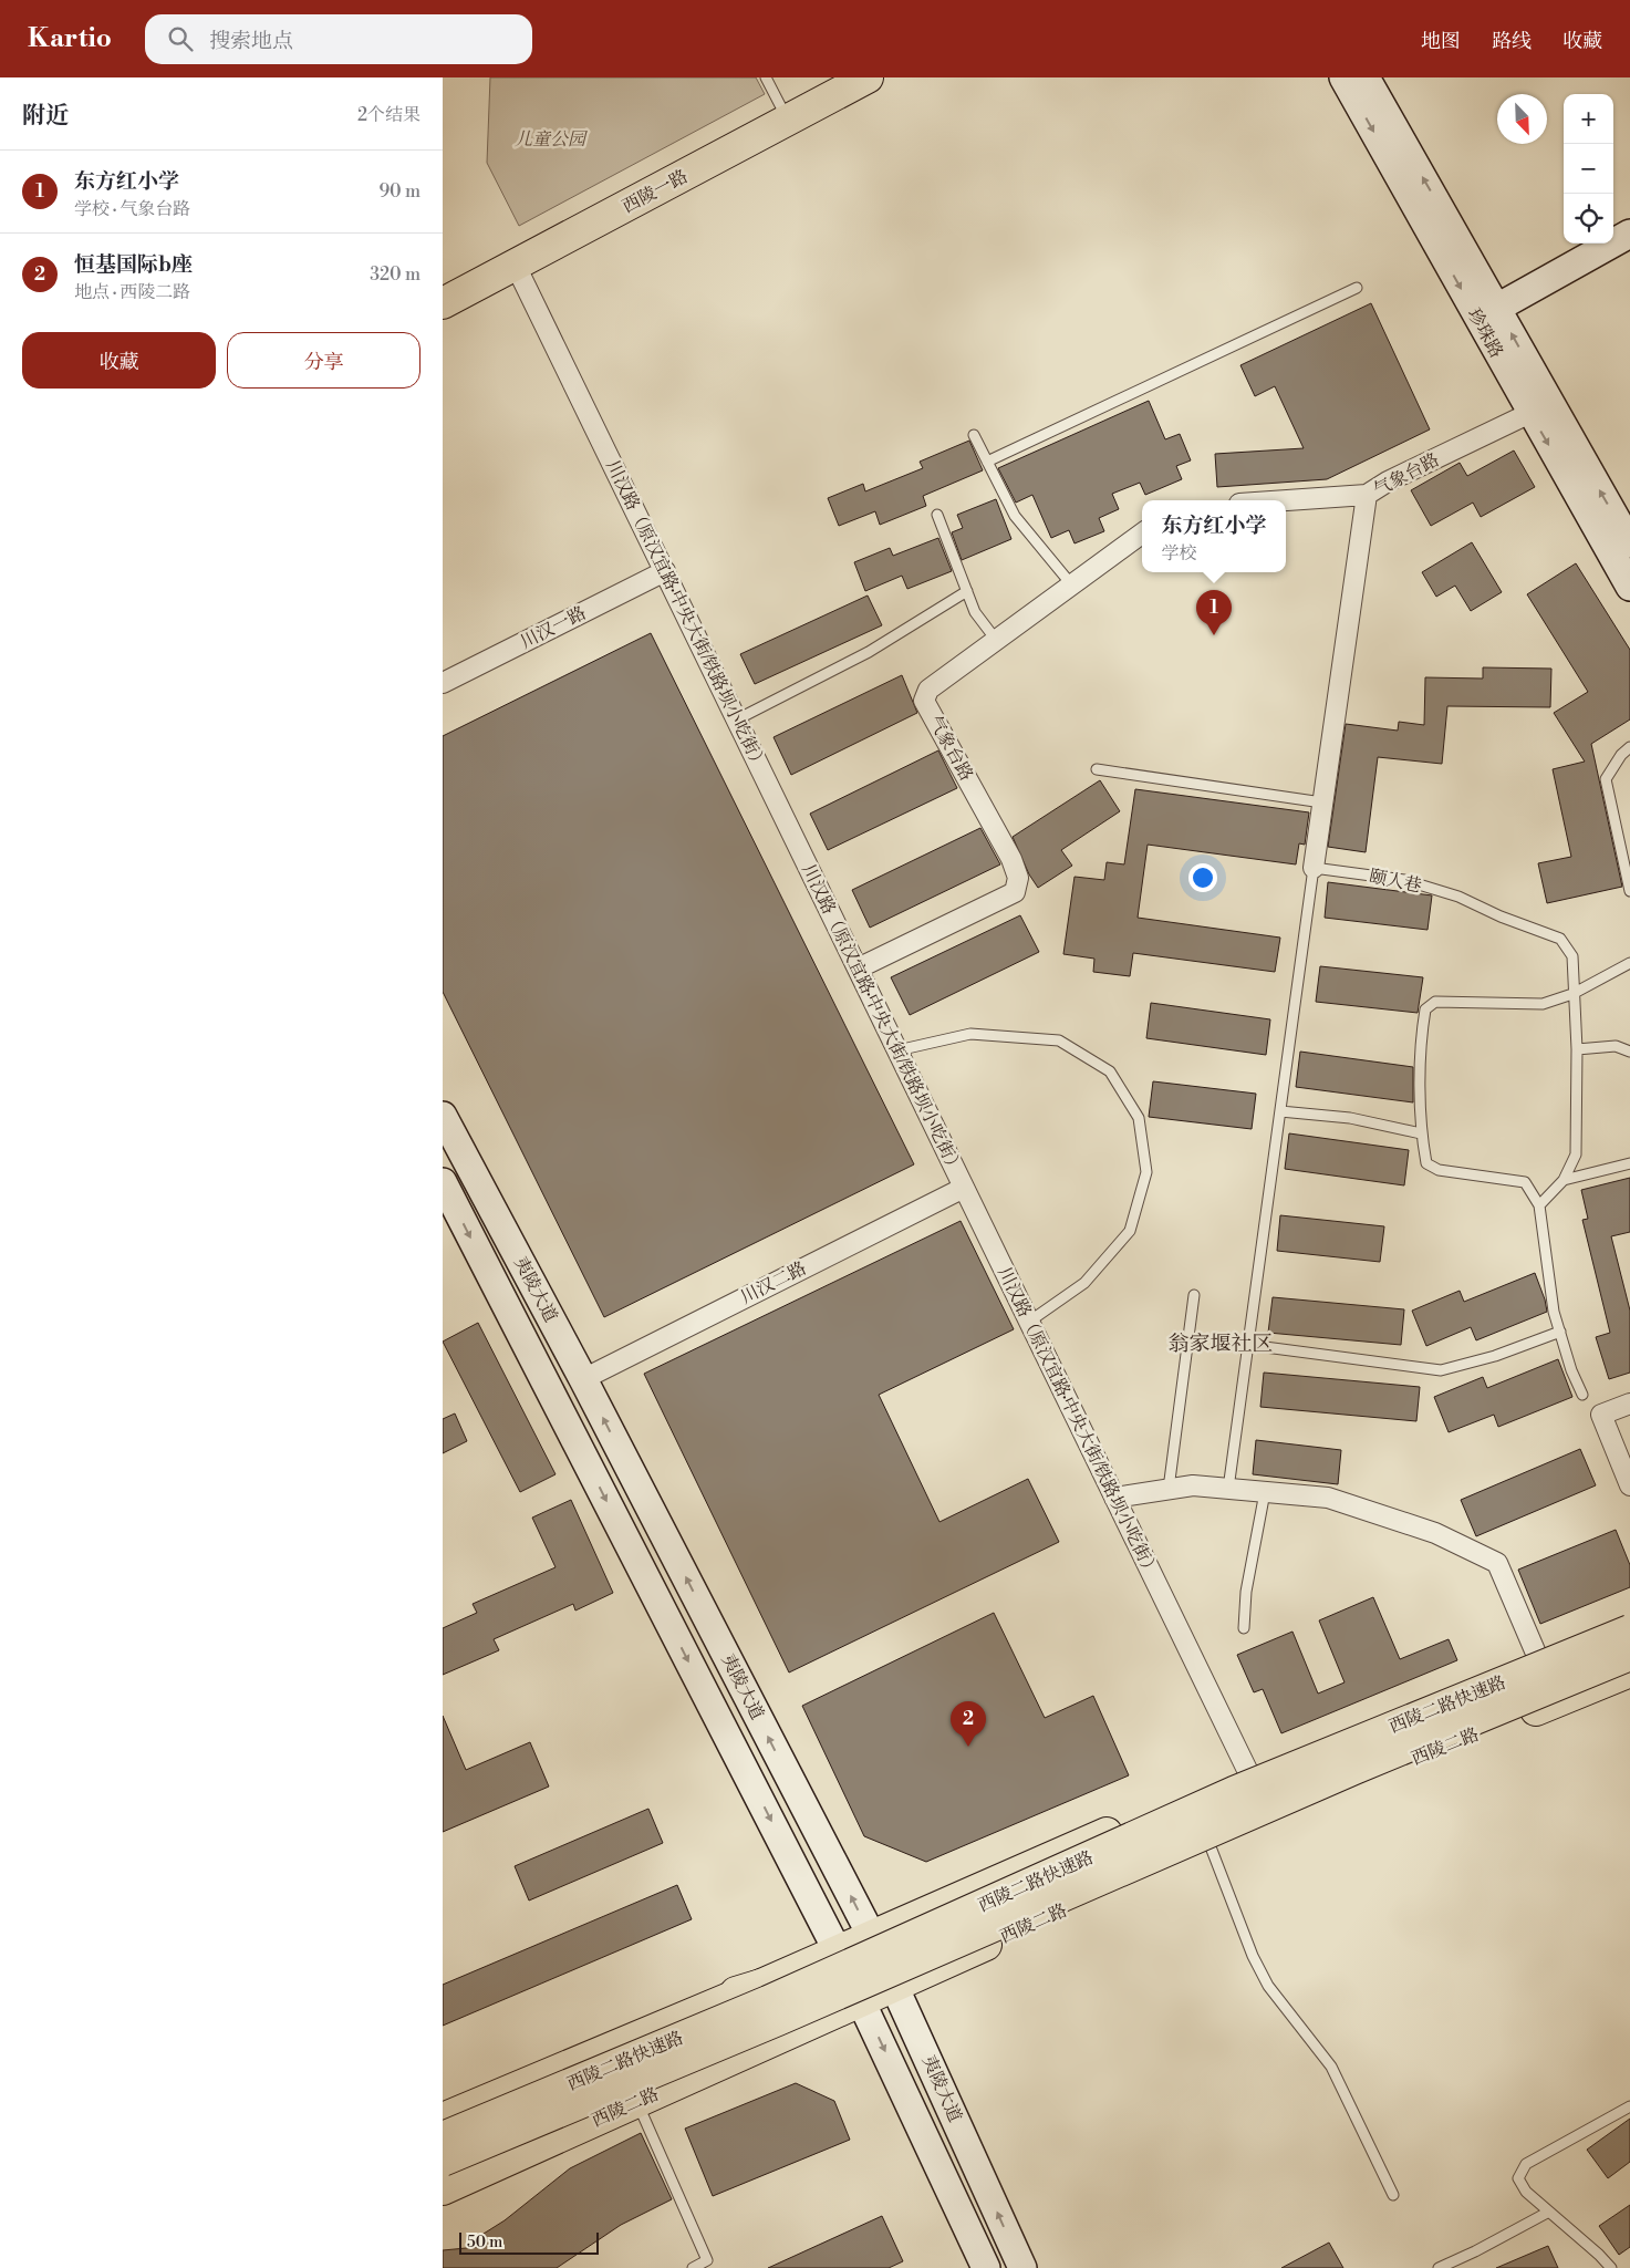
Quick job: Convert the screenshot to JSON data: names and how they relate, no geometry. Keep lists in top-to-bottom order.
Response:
{
  "streets": {
    "main road": [
      "西陵一路",
      "珍珠路",
      "夷陵大道",
      "西陵二路快速路",
      "西陵二路"
    ],
    "street": [
      "气象台路",
      "川汉路（原汉宜路·中央大街/铁路坝小吃街）",
      "川汉一路",
      "川汉二路"
    ],
    "lane": ["颐人巷"]
  },
  "crossings": [
    ["西陵一路", "川汉路（原汉宜路·中央大街/铁路坝小吃街）"],
    ["珍珠路", "气象台路"],
    ["气象台路", "川汉路（原汉宜路·中央大街/铁路坝小吃街）"],
    ["川汉路（原汉宜路·中央大街/铁路坝小吃街）", "川汉一路"],
    ["川汉路（原汉宜路·中央大街/铁路坝小吃街）", "川汉二路"],
    ["川汉二路", "夷陵大道"],
    ["夷陵大道", "西陵二路"]
  ],
  "districts": ["翁家堰社区"],
  "parks": ["儿童公园"],
  "scale_bar": "50 m",
  "north": "bottom right",
  "page": {
    "header": "Kartio",
    "search": "搜索地点",
    "nav": ["地图", "路线", "收藏"],
    "heading": ["附近", "2个结果"],
    "map_buttons": ["+", "−"],
    "list": [
      {
        "mark": "1",
        "name": "东方红小学",
        "note": "学校 · 气象台路",
        "value": "90 m"
      },
      {
        "mark": "2",
        "name": "恒基国际b座",
        "note": "地点 · 西陵二路",
        "value": "320 m"
      }
    ],
    "buttons": ["收藏", "分享"],
    "popup": ["东方红小学", "学校"],
    "pins": ["1", "2"],
    "scale": "50 m"
  }
}
